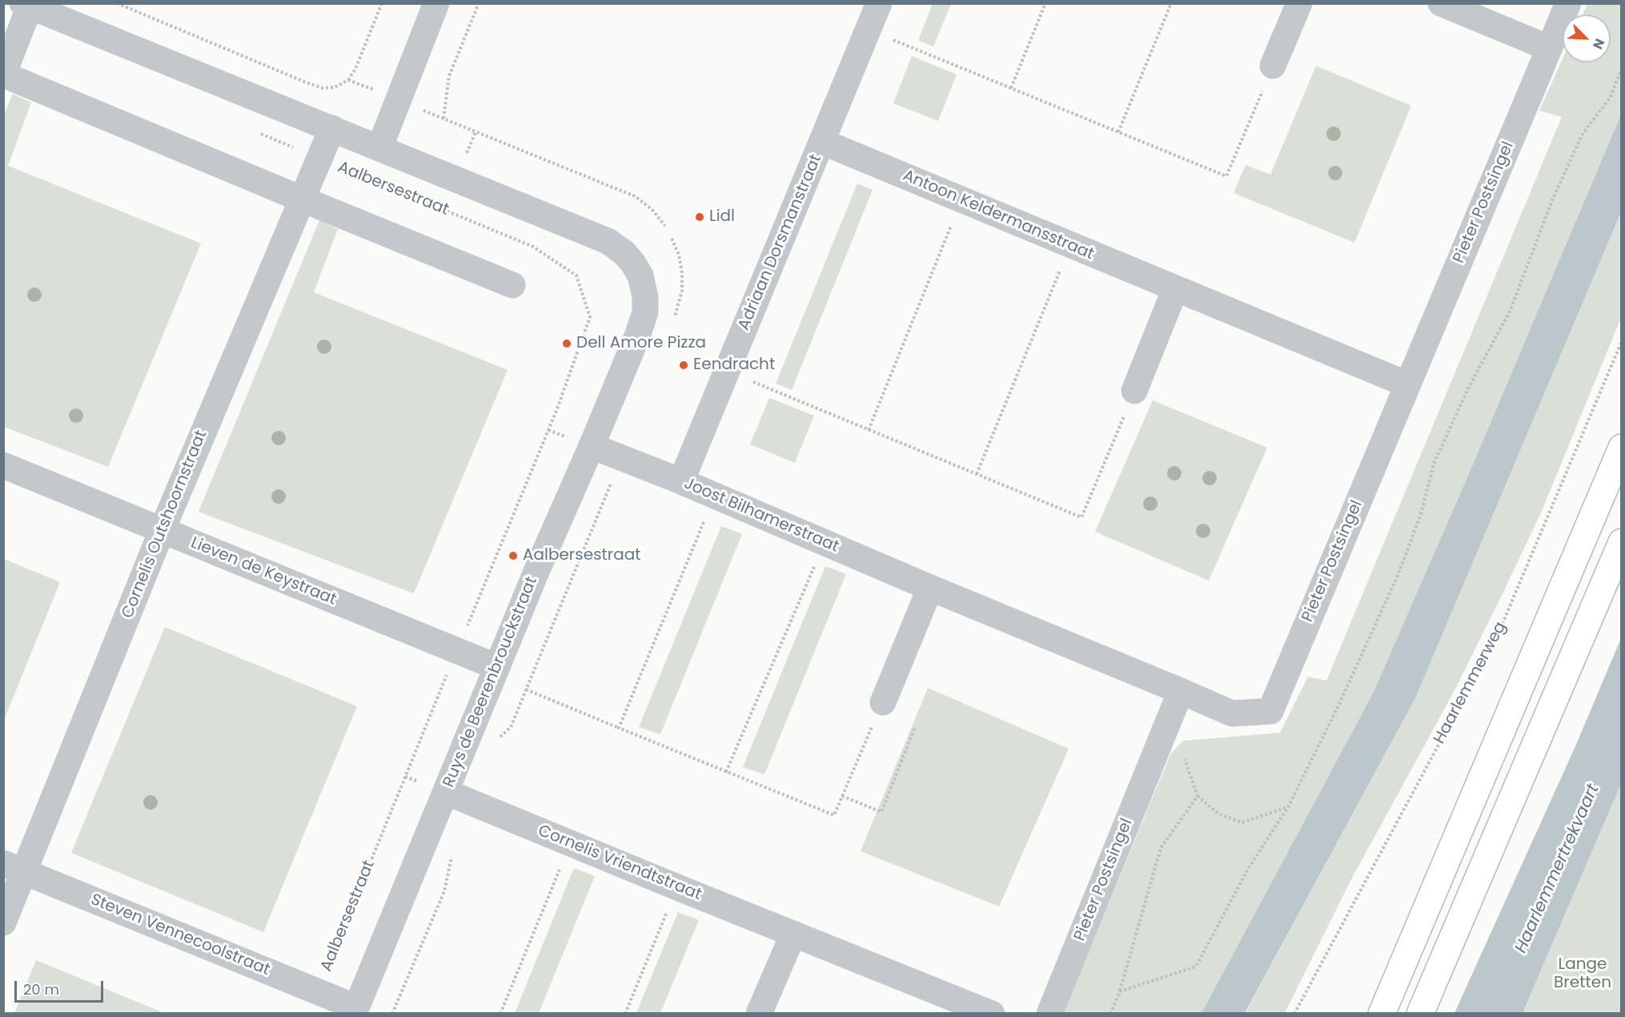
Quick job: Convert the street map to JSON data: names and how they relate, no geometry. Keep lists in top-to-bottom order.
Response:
{
  "streets": {
    "street": [
      "Aalbersestraat",
      "Pieter Postsingel",
      "Antoon Keldermansstraat",
      "Adriaan Dorsmanstraat",
      "Joost Bilhamerstraat",
      "Cornelis Outshoornstraat",
      "Lieven de Keystraat",
      "Ruys de Beerenbrouckstraat",
      "Cornelis Vriendtstraat",
      "Steven Vennecoolstraat"
    ],
    "path": ["Haarlemmerweg"]
  },
  "crossings": [
    ["Aalbersestraat", "Cornelis Outshoornstraat"],
    ["Aalbersestraat", "Lieven de Keystraat"],
    ["Aalbersestraat", "Ruys de Beerenbrouckstraat"],
    ["Aalbersestraat", "Steven Vennecoolstraat"],
    ["Pieter Postsingel", "Antoon Keldermansstraat"],
    ["Pieter Postsingel", "Joost Bilhamerstraat"],
    ["Antoon Keldermansstraat", "Adriaan Dorsmanstraat"],
    ["Adriaan Dorsmanstraat", "Joost Bilhamerstraat"],
    ["Joost Bilhamerstraat", "Ruys de Beerenbrouckstraat"],
    ["Cornelis Outshoornstraat", "Lieven de Keystraat"],
    ["Cornelis Outshoornstraat", "Steven Vennecoolstraat"],
    ["Lieven de Keystraat", "Ruys de Beerenbrouckstraat"],
    ["Ruys de Beerenbrouckstraat", "Cornelis Vriendtstraat"],
    ["Ruys de Beerenbrouckstraat", "Steven Vennecoolstraat"]
  ],
  "water": ["Haarlemmertrekvaart"],
  "parks": ["Lange Bretten"],
  "places": [
    "Lidl",
    "Dell Amore Pizza",
    "Eendracht",
    "Aalbersestraat"
  ],
  "scale_bar": "20 m",
  "north": "bottom right"
}
